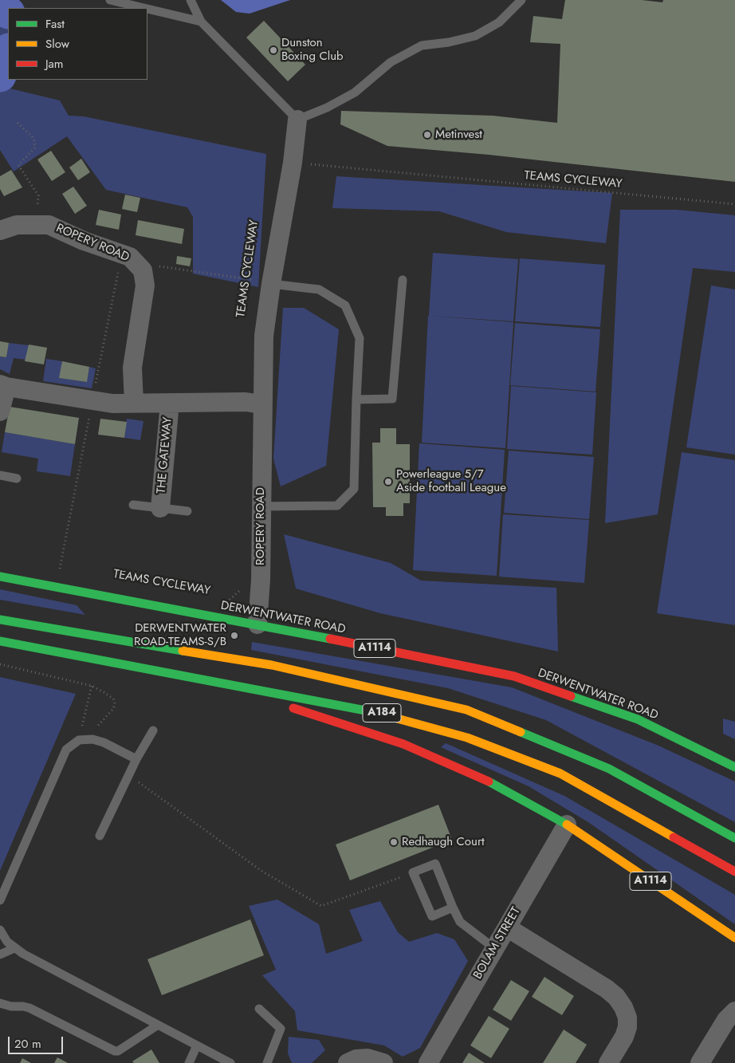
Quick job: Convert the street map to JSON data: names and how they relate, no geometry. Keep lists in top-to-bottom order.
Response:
{
  "streets": {
    "main road": ["DERWENTWATER ROAD", "A1114", "A184"],
    "street": ["ROPERY ROAD", "THE GATEWAY", "BOLAM STREET"],
    "path": ["TEAMS CYCLEWAY"]
  },
  "crossings": [
    ["TEAMS CYCLEWAY", "ROPERY ROAD"],
    ["ROPERY ROAD", "DERWENTWATER ROAD"],
    ["A1114", "A184"],
    ["A1114", "BOLAM STREET"]
  ],
  "places": [
    "Dunston Boxing Club",
    "Metinvest",
    "Powerleague 5/7 Aside football League",
    "DERWENTWATER ROAD-TEAMS-S/B",
    "Redhaugh Court"
  ],
  "legend": ["Fast", "Slow", "Jam"],
  "scale_bar": "20 m"
}
